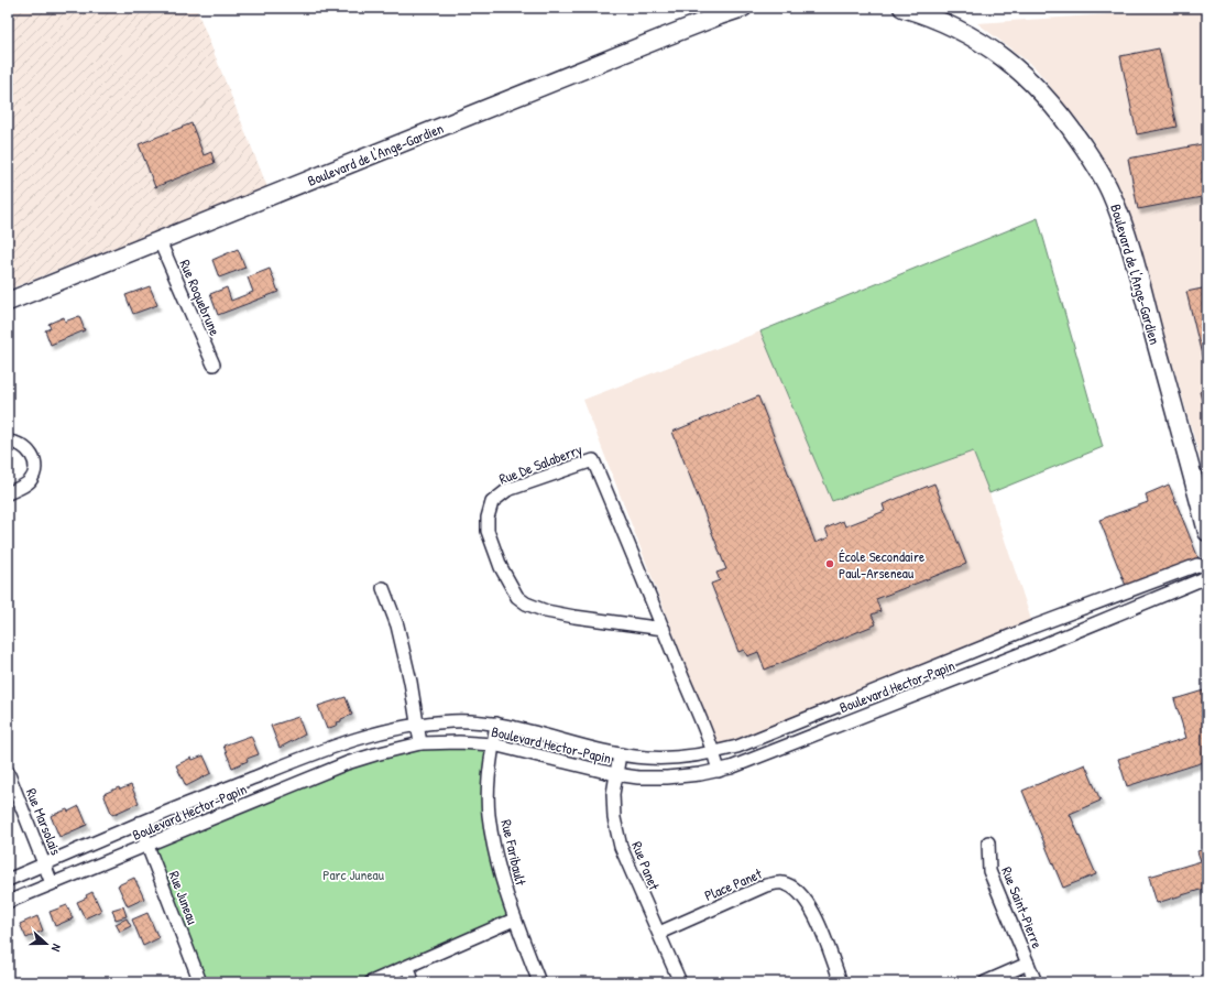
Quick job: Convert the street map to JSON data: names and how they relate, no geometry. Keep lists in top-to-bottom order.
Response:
{
  "streets": {
    "main road": ["Boulevard de l'Ange-Gardien"],
    "street": [
      "Rue Roquebrune",
      "Rue De Salaberry",
      "Boulevard Hector-Papin",
      "Rue Marsolais",
      "Rue Faribault",
      "Rue Panet",
      "Place Panet",
      "Rue Juneau",
      "Rue Saint-Pierre"
    ]
  },
  "crossings": [
    ["Boulevard de l'Ange-Gardien", "Rue Roquebrune"],
    ["Rue De Salaberry", "Boulevard Hector-Papin"],
    ["Boulevard Hector-Papin", "Rue Marsolais"],
    ["Boulevard Hector-Papin", "Rue Faribault"],
    ["Boulevard Hector-Papin", "Rue Panet"],
    ["Boulevard Hector-Papin", "Rue Juneau"],
    ["Rue Panet", "Place Panet"]
  ],
  "parks": ["Parc Juneau"],
  "places": ["École Secondaire Paul-Arseneau"],
  "north": "right"
}
